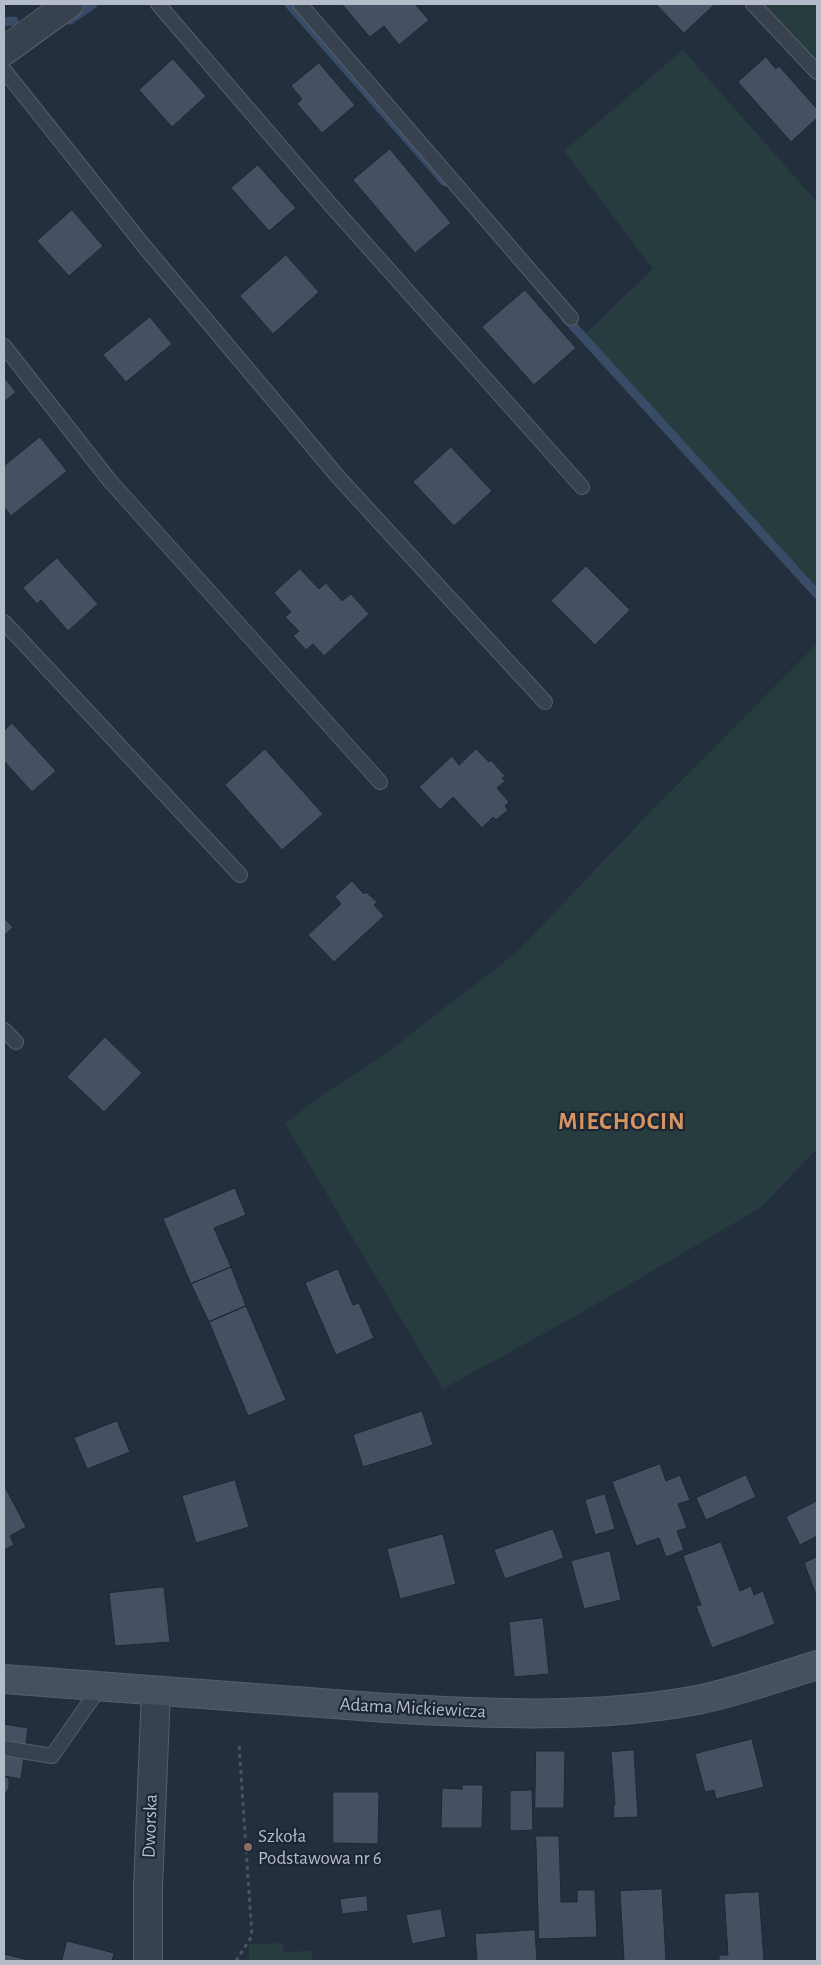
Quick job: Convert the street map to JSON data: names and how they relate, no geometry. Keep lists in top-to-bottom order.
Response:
{
  "streets": {
    "street": ["Adama Mickiewicza", "Dworska"]
  },
  "crossings": [
    ["Adama Mickiewicza", "Dworska"]
  ],
  "districts": ["MIECHOCIN"],
  "places": ["Szkoła Podstawowa nr 6"]
}
